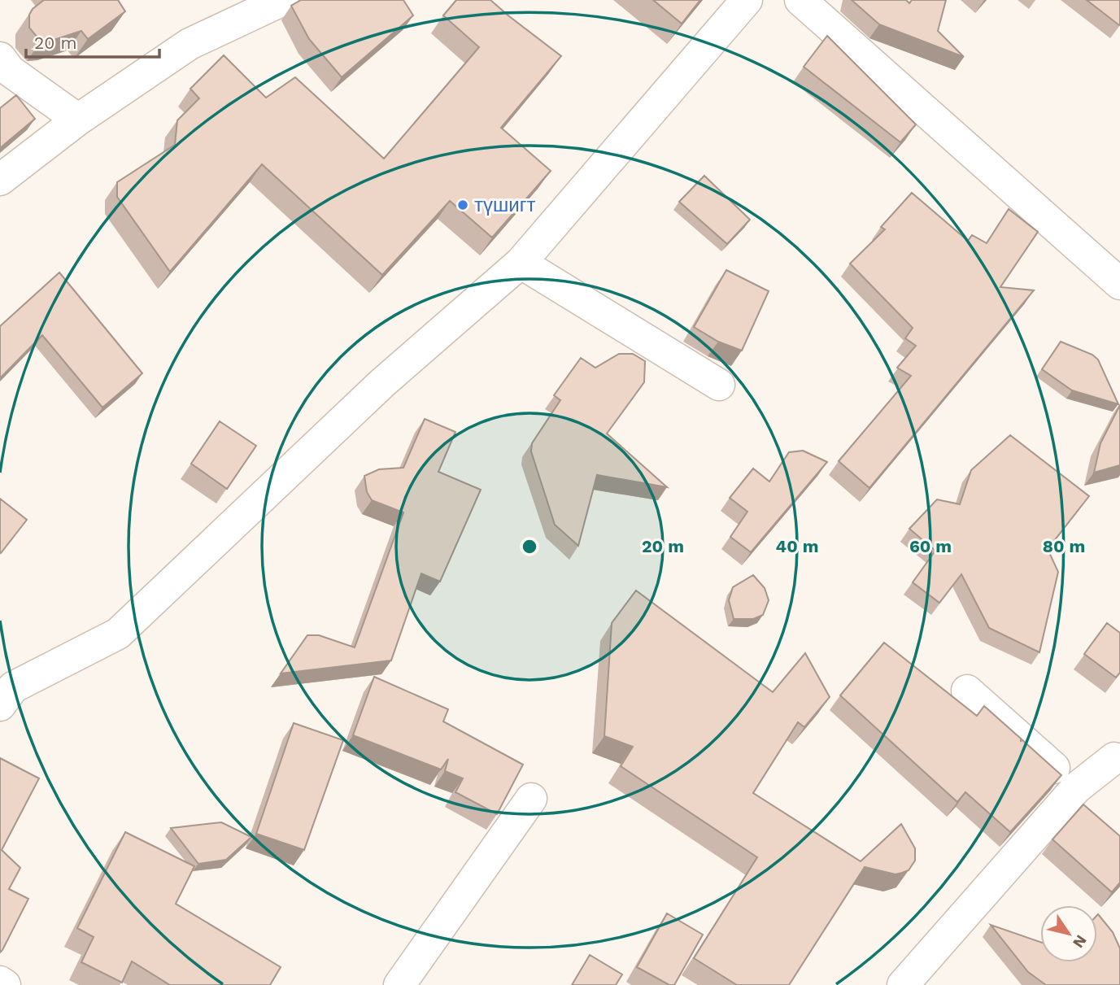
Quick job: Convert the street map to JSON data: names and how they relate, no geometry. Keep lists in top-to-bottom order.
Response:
{
  "places": ["түшигт"],
  "scale_bar": "20 m",
  "north": "bottom right",
  "rings": [
    "20 m",
    "40 m",
    "60 m",
    "80 m"
  ]
}
